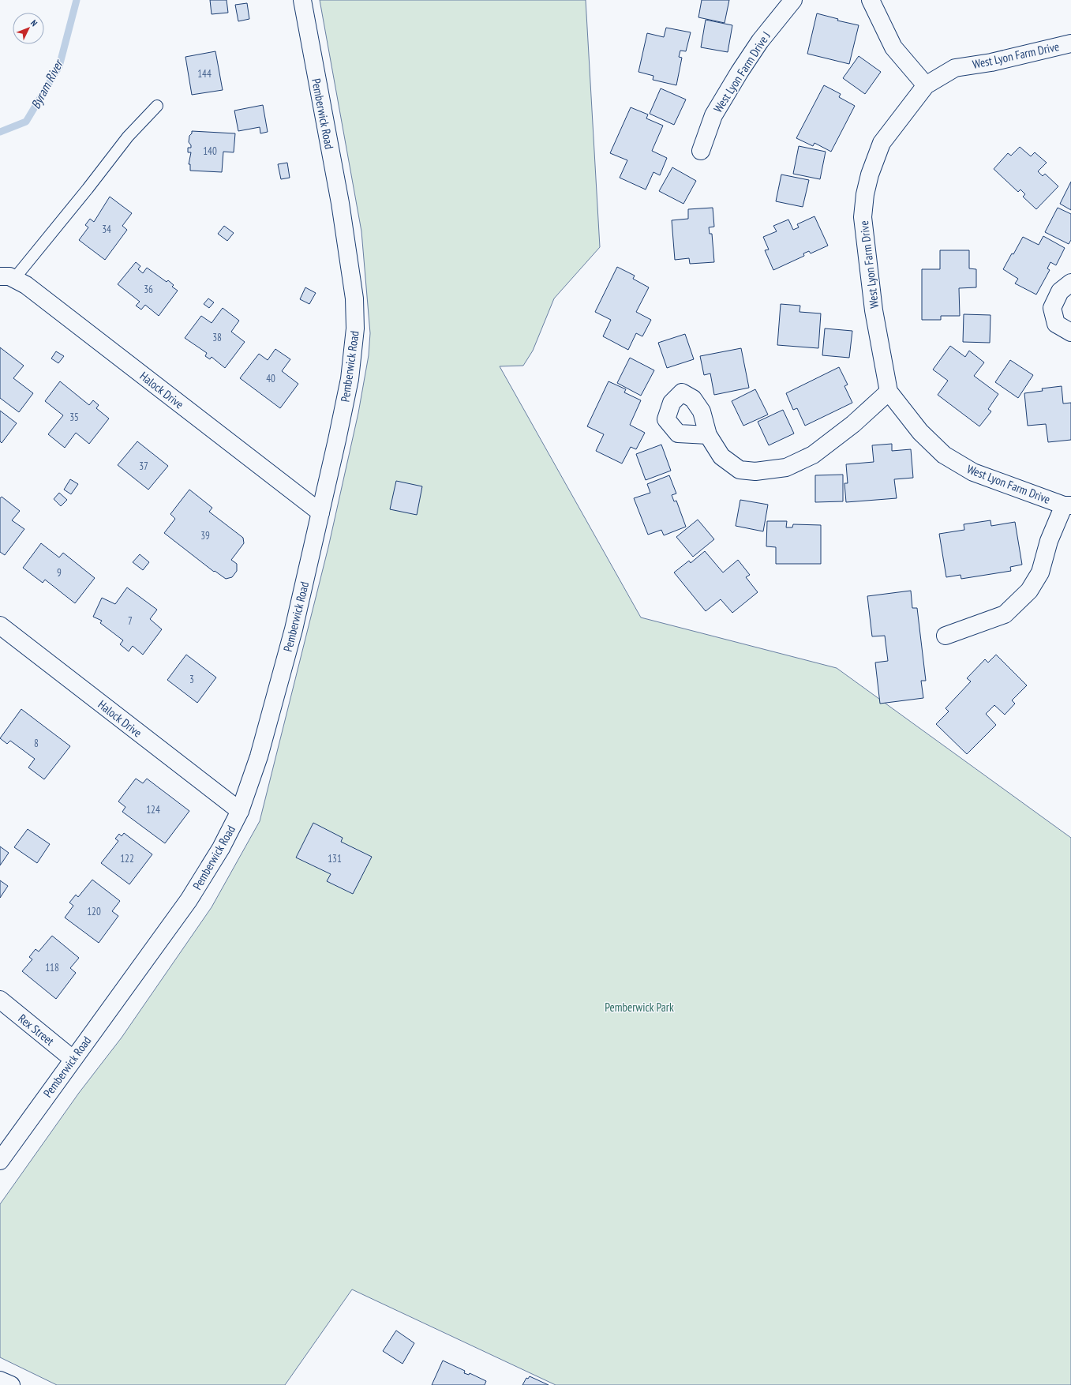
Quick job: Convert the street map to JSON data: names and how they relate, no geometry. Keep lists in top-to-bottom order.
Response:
{
  "streets": {
    "street": [
      "West Lyon Farm Drive",
      "West Lyon Farm Drive J",
      "Pemberwick Road",
      "Halock Drive",
      "Rex Street"
    ]
  },
  "crossings": [
    ["Pemberwick Road", "Halock Drive"],
    ["Pemberwick Road", "Rex Street"]
  ],
  "water": ["Byram River"],
  "parks": ["Pemberwick Park"],
  "house_numbers": [
    "144",
    "140",
    "34",
    "36",
    "38",
    "40",
    "35",
    "37",
    "39",
    "9",
    "7",
    "3",
    "8",
    "124",
    "122",
    "131",
    "120",
    "118"
  ],
  "north": "top right"
}
